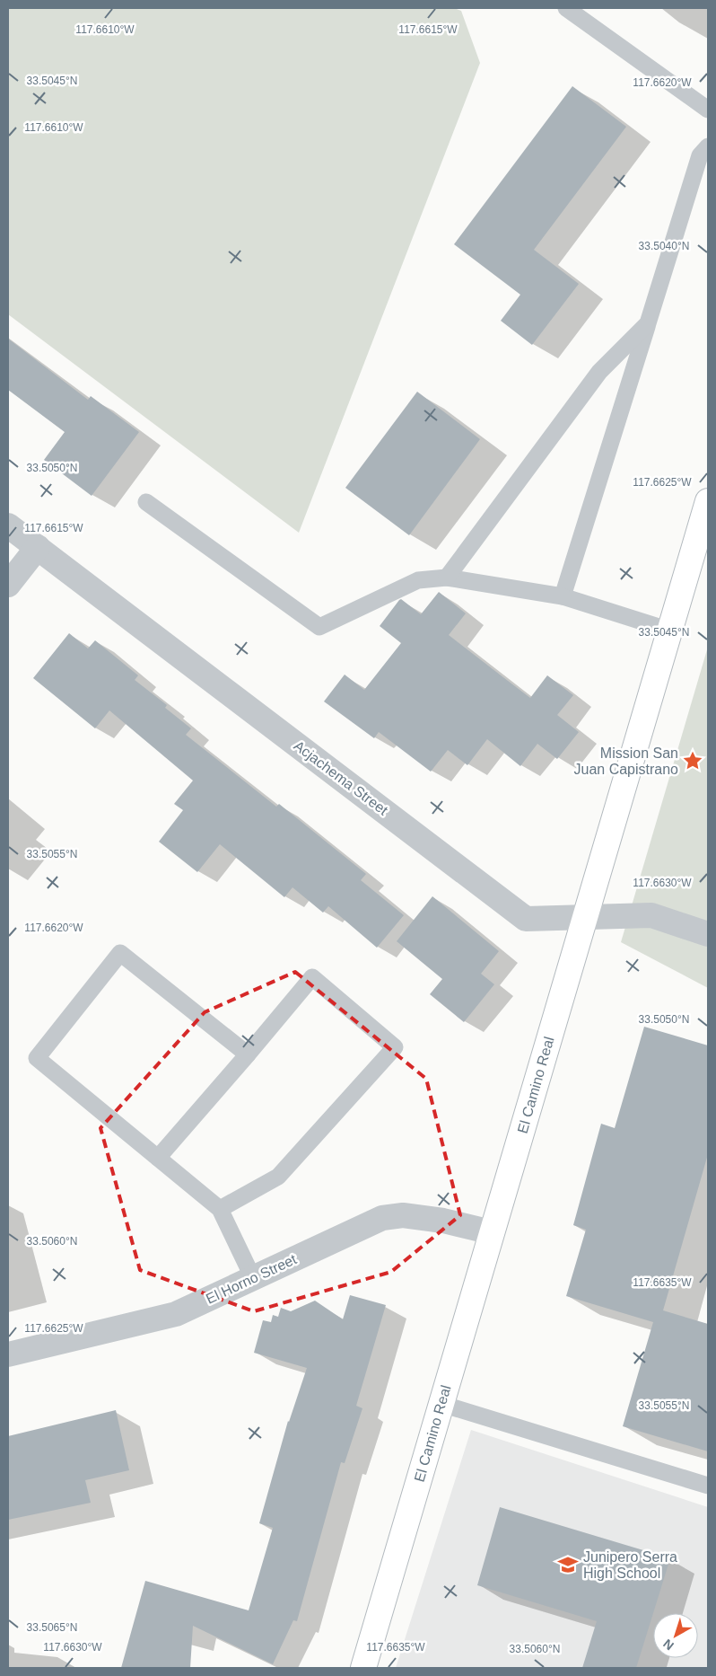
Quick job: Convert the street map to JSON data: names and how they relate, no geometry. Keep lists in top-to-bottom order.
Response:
{
  "streets": {
    "street": ["Acjachema Street", "El Camino Real", "El Horno Street"]
  },
  "crossings": [
    ["Acjachema Street", "El Camino Real"],
    ["El Camino Real", "El Horno Street"]
  ],
  "places": {
    "place": ["Mission San Juan Capistrano"],
    "school or university": ["Junipero Serra High School"]
  },
  "north": "bottom left",
  "coordinates": [
    "117.6610°W",
    "117.6615°W",
    "33.5045°N",
    "117.6620°W",
    "33.5040°N",
    "33.5050°N",
    "117.6625°W",
    "33.5055°N",
    "117.6630°W",
    "33.5060°N",
    "117.6635°W",
    "33.5065°N"
  ]
}
